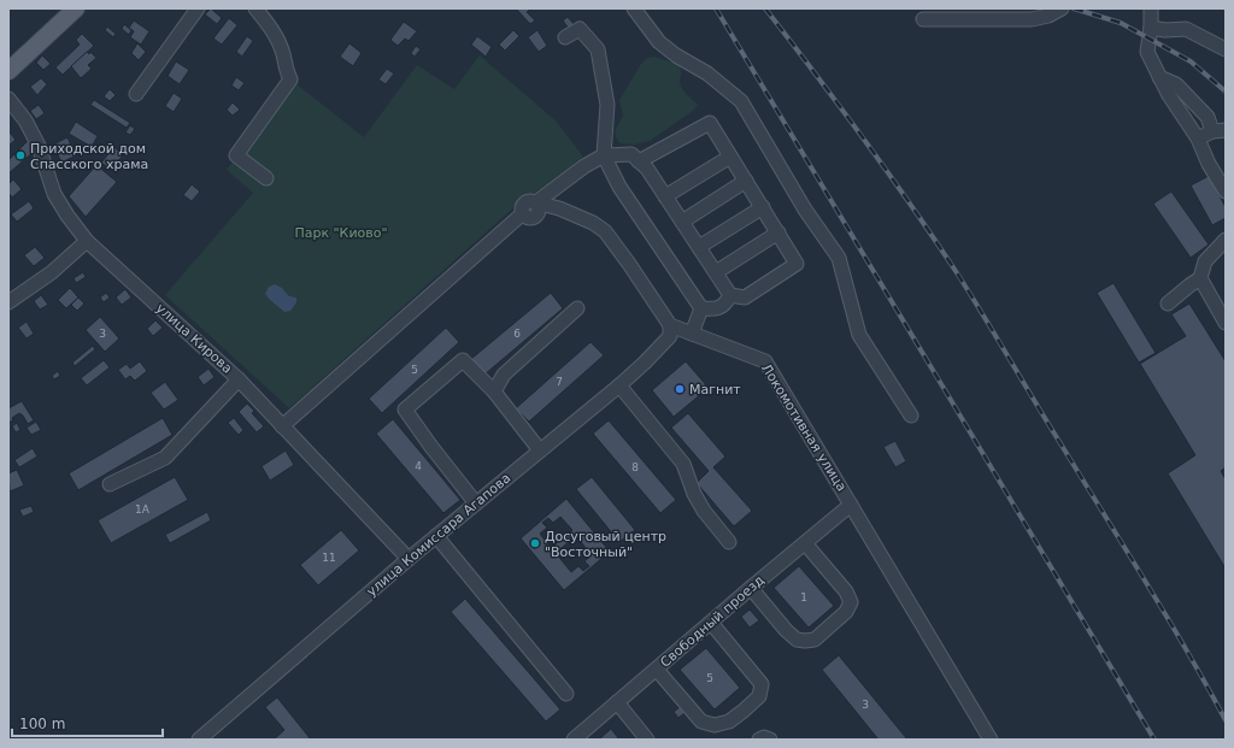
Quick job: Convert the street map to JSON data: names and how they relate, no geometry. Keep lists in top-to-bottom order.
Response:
{
  "streets": {
    "street": [
      "улица Кирова",
      "Локомотивная улица",
      "улица Комиссара Агапова",
      "Свободный проезд"
    ]
  },
  "crossings": [
    ["улица Кирова", "улица Комиссара Агапова"],
    ["Локомотивная улица", "улица Комиссара Агапова"],
    ["Локомотивная улица", "Свободный проезд"]
  ],
  "parks": ["Парк \"Киово\""],
  "places": ["Приходской дом Спасского храма", "Магнит", "Досуговый центр \"Восточный\""],
  "house_numbers": [
    "3",
    "6",
    "5",
    "7",
    "4",
    "8",
    "1А",
    "11",
    "1",
    "5",
    "3"
  ],
  "scale_bar": "100 m"
}
